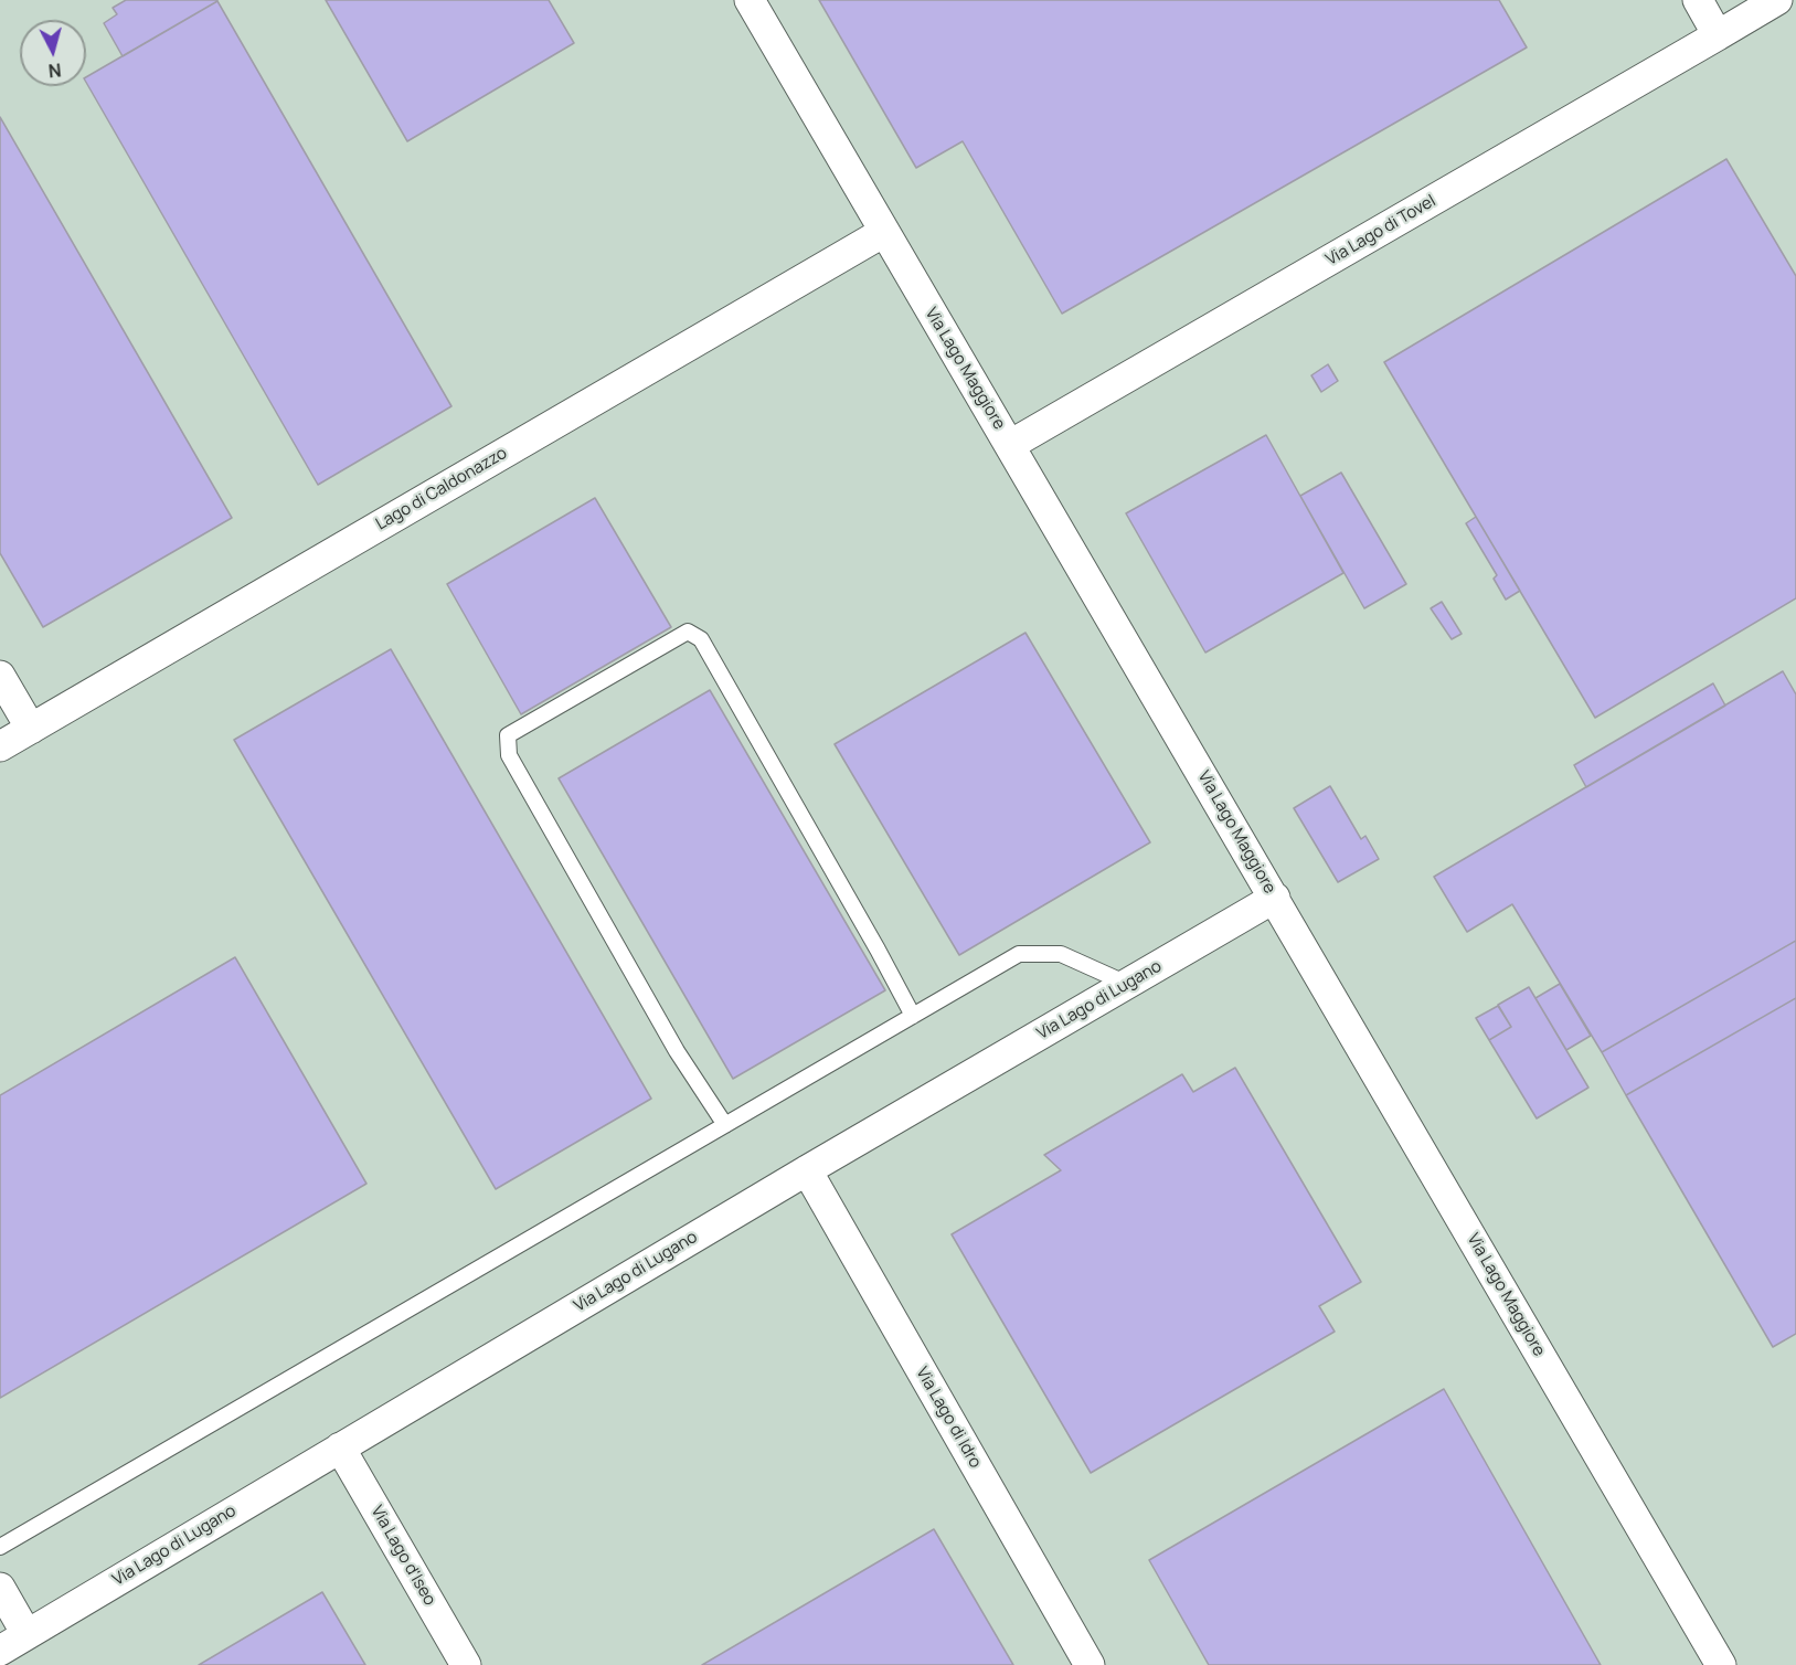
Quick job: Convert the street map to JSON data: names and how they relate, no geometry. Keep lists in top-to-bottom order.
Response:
{
  "streets": {
    "street": [
      "Via Lago di Tovel",
      "Via Lago Maggiore",
      "Lago di Caldonazzo",
      "Via Lago di Lugano",
      "Via Lago di Idro",
      "Via Lago d'Iseo"
    ]
  },
  "crossings": [
    ["Via Lago di Tovel", "Via Lago Maggiore"],
    ["Via Lago Maggiore", "Lago di Caldonazzo"],
    ["Via Lago Maggiore", "Via Lago di Lugano"],
    ["Via Lago di Lugano", "Via Lago di Idro"],
    ["Via Lago di Lugano", "Via Lago d'Iseo"]
  ],
  "north": "bottom"
}
